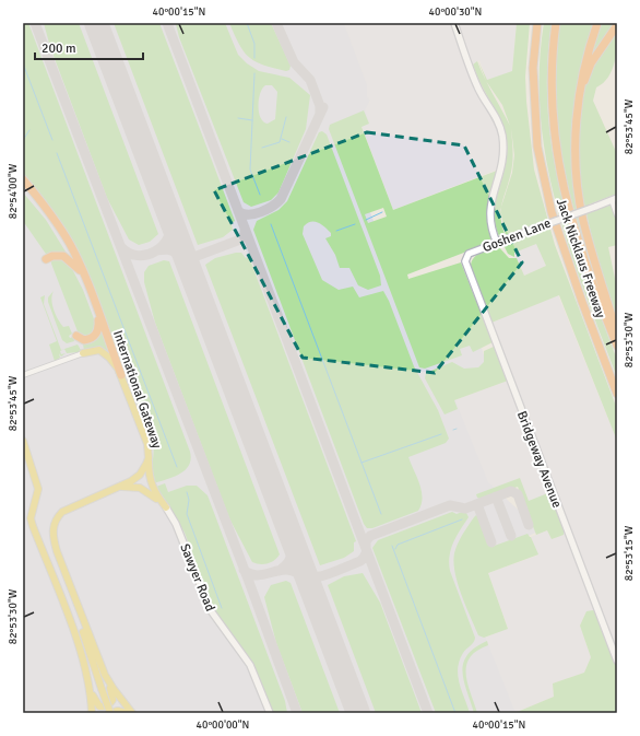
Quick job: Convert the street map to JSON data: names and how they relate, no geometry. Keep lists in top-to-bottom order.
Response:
{
  "streets": {
    "highway": ["Jack Nicklaus Freeway", "International Gateway"],
    "street": ["Goshen Lane", "Bridgeway Avenue", "Sawyer Road"]
  },
  "crossings": [
    ["Goshen Lane", "Bridgeway Avenue"]
  ],
  "scale_bar": "200 m",
  "coordinates": [
    "40°00'15\"N",
    "40°00'30\"N",
    "82°53'45\"W",
    "82°54'00\"W",
    "82°53'30\"W",
    "82°53'15\"W",
    "40°00'00\"N"
  ]
}
